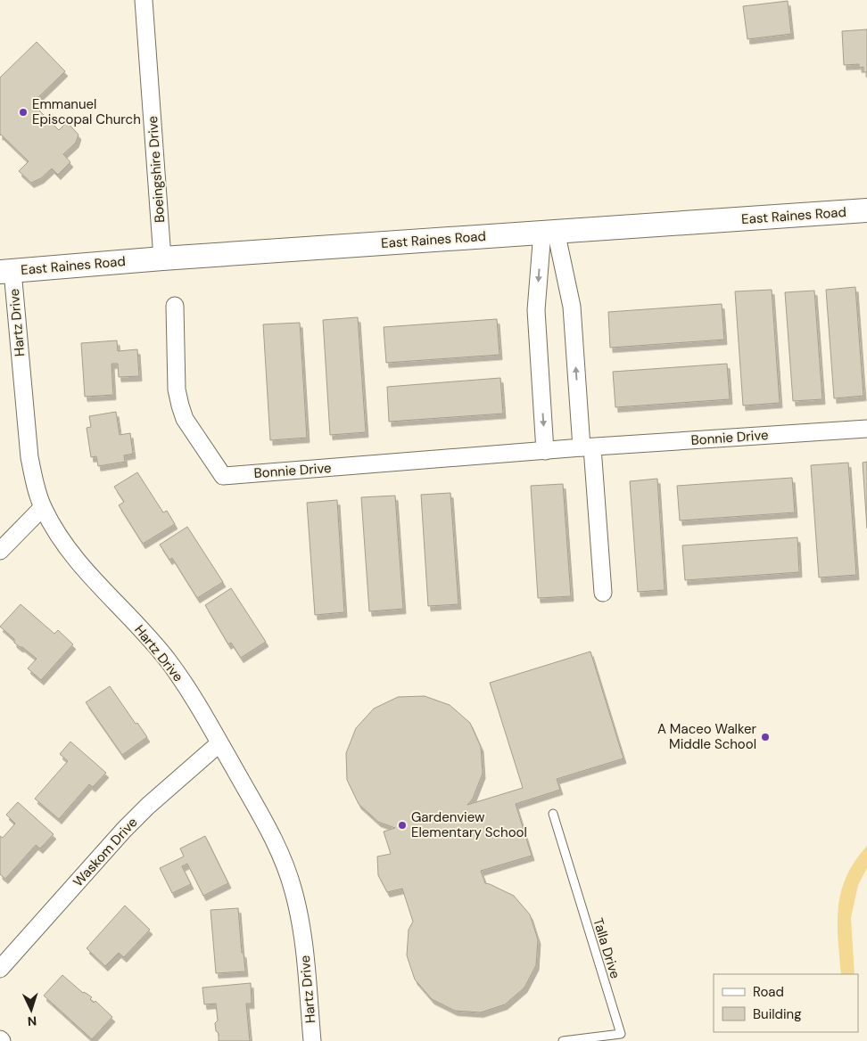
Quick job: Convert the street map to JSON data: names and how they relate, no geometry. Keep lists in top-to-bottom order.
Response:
{
  "streets": {
    "main road": ["East Raines Road"],
    "street": [
      "Boeingshire Drive",
      "Hartz Drive",
      "Bonnie Drive",
      "Waskom Drive"
    ],
    "lane": ["Talla Drive"]
  },
  "crossings": [
    ["Boeingshire Drive", "East Raines Road"],
    ["East Raines Road", "Hartz Drive"],
    ["Hartz Drive", "Waskom Drive"]
  ],
  "places": ["Emmanuel Episcopal Church", "A Maceo Walker Middle School", "Gardenview Elementary School"],
  "legend": ["Road", "Building"],
  "north": "bottom"
}
